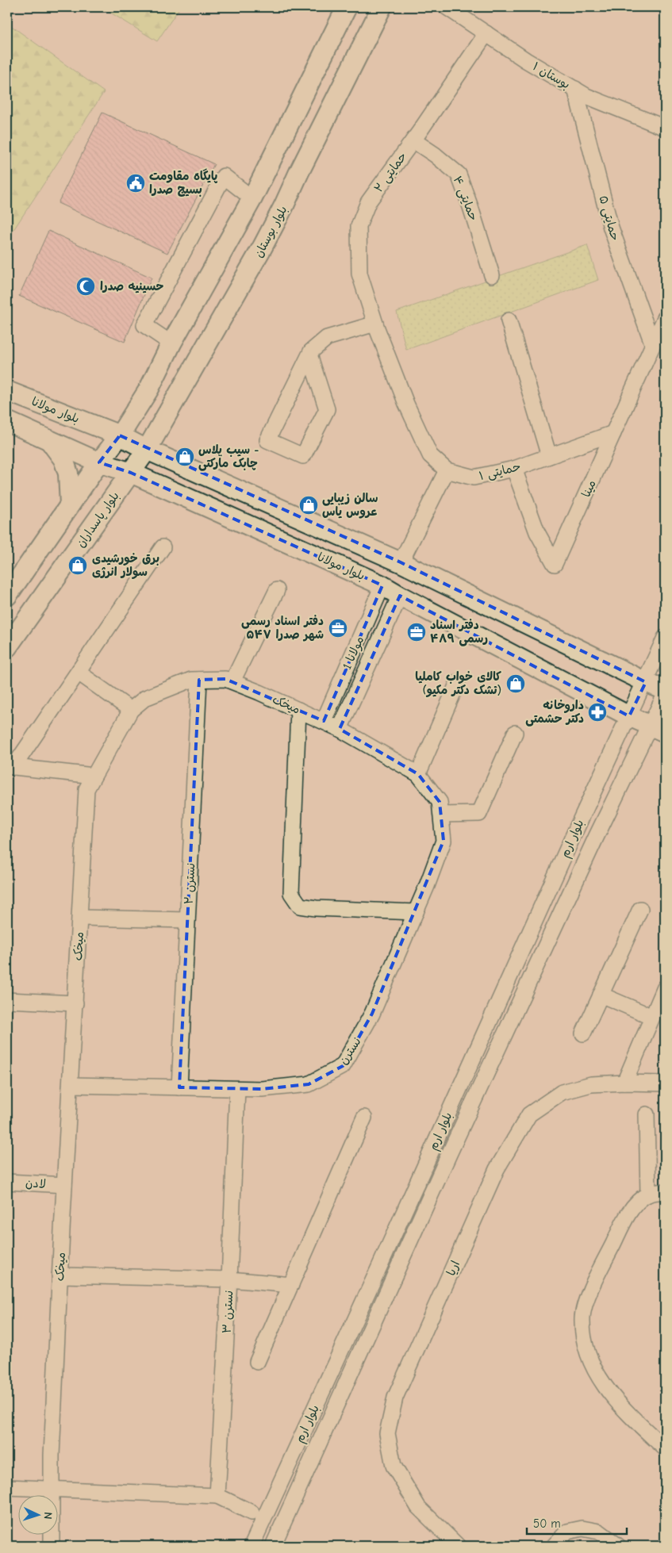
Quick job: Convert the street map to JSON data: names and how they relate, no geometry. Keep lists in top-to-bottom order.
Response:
{
  "streets": {
    "main road": ["بلوار بوستان", "بلوار مولانا", "بلوار پاسداران"],
    "street": [
      "بوستان ۱",
      "حمایتی ۲",
      "حمایتی ۴",
      "حمایتی ۵",
      "حمایتی ۱",
      "مینا",
      "مولانا 1",
      "میخک",
      "بلوار ارم",
      "نسترن ۲",
      "نسترن",
      "لادن",
      "اریا",
      "نسترن ۳"
    ]
  },
  "crossings": [
    ["بوستان ۱", "حمایتی ۲"],
    ["بوستان ۱", "حمایتی ۵"],
    ["حمایتی ۲", "حمایتی ۴"],
    ["حمایتی ۲", "حمایتی ۱"],
    ["حمایتی ۵", "مینا"],
    ["بلوار بوستان", "بلوار مولانا"],
    ["بلوار بوستان", "بلوار پاسداران"],
    ["بلوار مولانا", "بلوار پاسداران"],
    ["بلوار مولانا", "مولانا 1"],
    ["بلوار مولانا", "بلوار ارم"],
    ["حمایتی ۱", "مینا"],
    ["مولانا 1", "میخک"],
    ["میخک", "نسترن ۲"],
    ["میخک", "نسترن"],
    ["میخک", "لادن"],
    ["نسترن ۲", "نسترن"],
    ["نسترن", "نسترن ۳"]
  ],
  "places": {
    "public building": ["پایگاه مقاومت بسیج صدرا"],
    "mosque": ["حسینیه صدرا"],
    "shop": [
      "سیب پلاس - چابک مارکتی",
      "سالن زیبایی عروس یاس",
      "برق خورشیدی سولار انرژی",
      "کالای خواب کاملیا (تشک دکتر مکیو)"
    ],
    "office": ["دفتر اسناد رسمی ۵۴۷ شهر صدرا", "دفتر اسناد رسمی ۴۸۹"],
    "pharmacy": ["داروخانه دکتر حشمتی"]
  },
  "scale_bar": "50 m",
  "north": "right"
}
